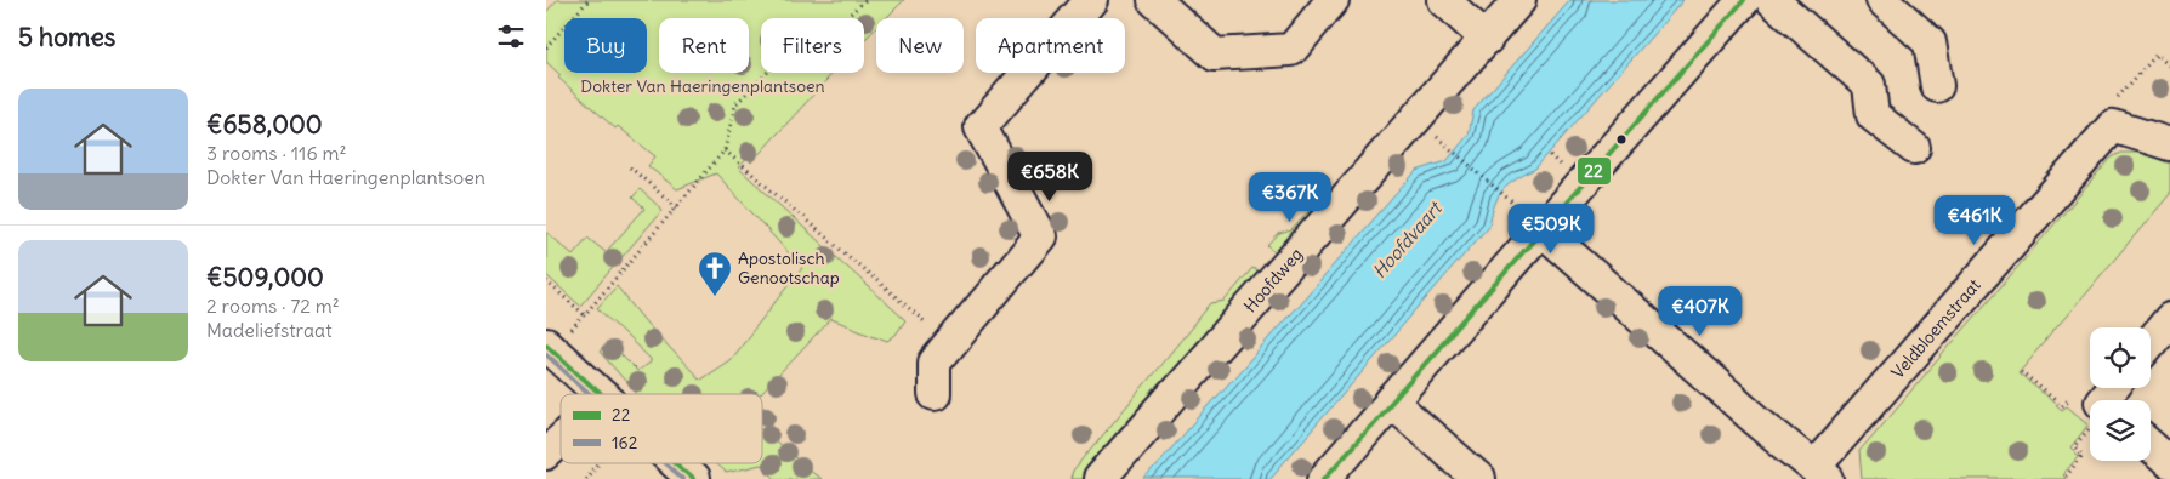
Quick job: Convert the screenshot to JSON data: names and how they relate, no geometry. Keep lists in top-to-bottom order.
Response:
{
  "streets": {
    "street": ["Hoofdweg", "Veldbloemstraat"]
  },
  "water": ["Hoofdvaart"],
  "parks": ["Dokter Van Haeringenplantsoen"],
  "places": {
    "church": ["Apostolisch Genootschap"]
  },
  "lines": ["transit line 22", "transit line 162"],
  "legend": ["22", "162"],
  "page": {
    "heading": "5 homes",
    "chip": [
      "Buy",
      "Rent",
      "Filters",
      "New",
      "Apartment"
    ],
    "list": [
      {
        "name": "€658,000",
        "note": "3 rooms · 116 m² · Dokter Van Haeringenplantsoen"
      },
      {
        "name": "€509,000",
        "note": "2 rooms · 72 m² · Madeliefstraat"
      }
    ],
    "price": [
      "€658K",
      "€367K",
      "€461K",
      "€509K",
      "€407K"
    ]
  }
}
